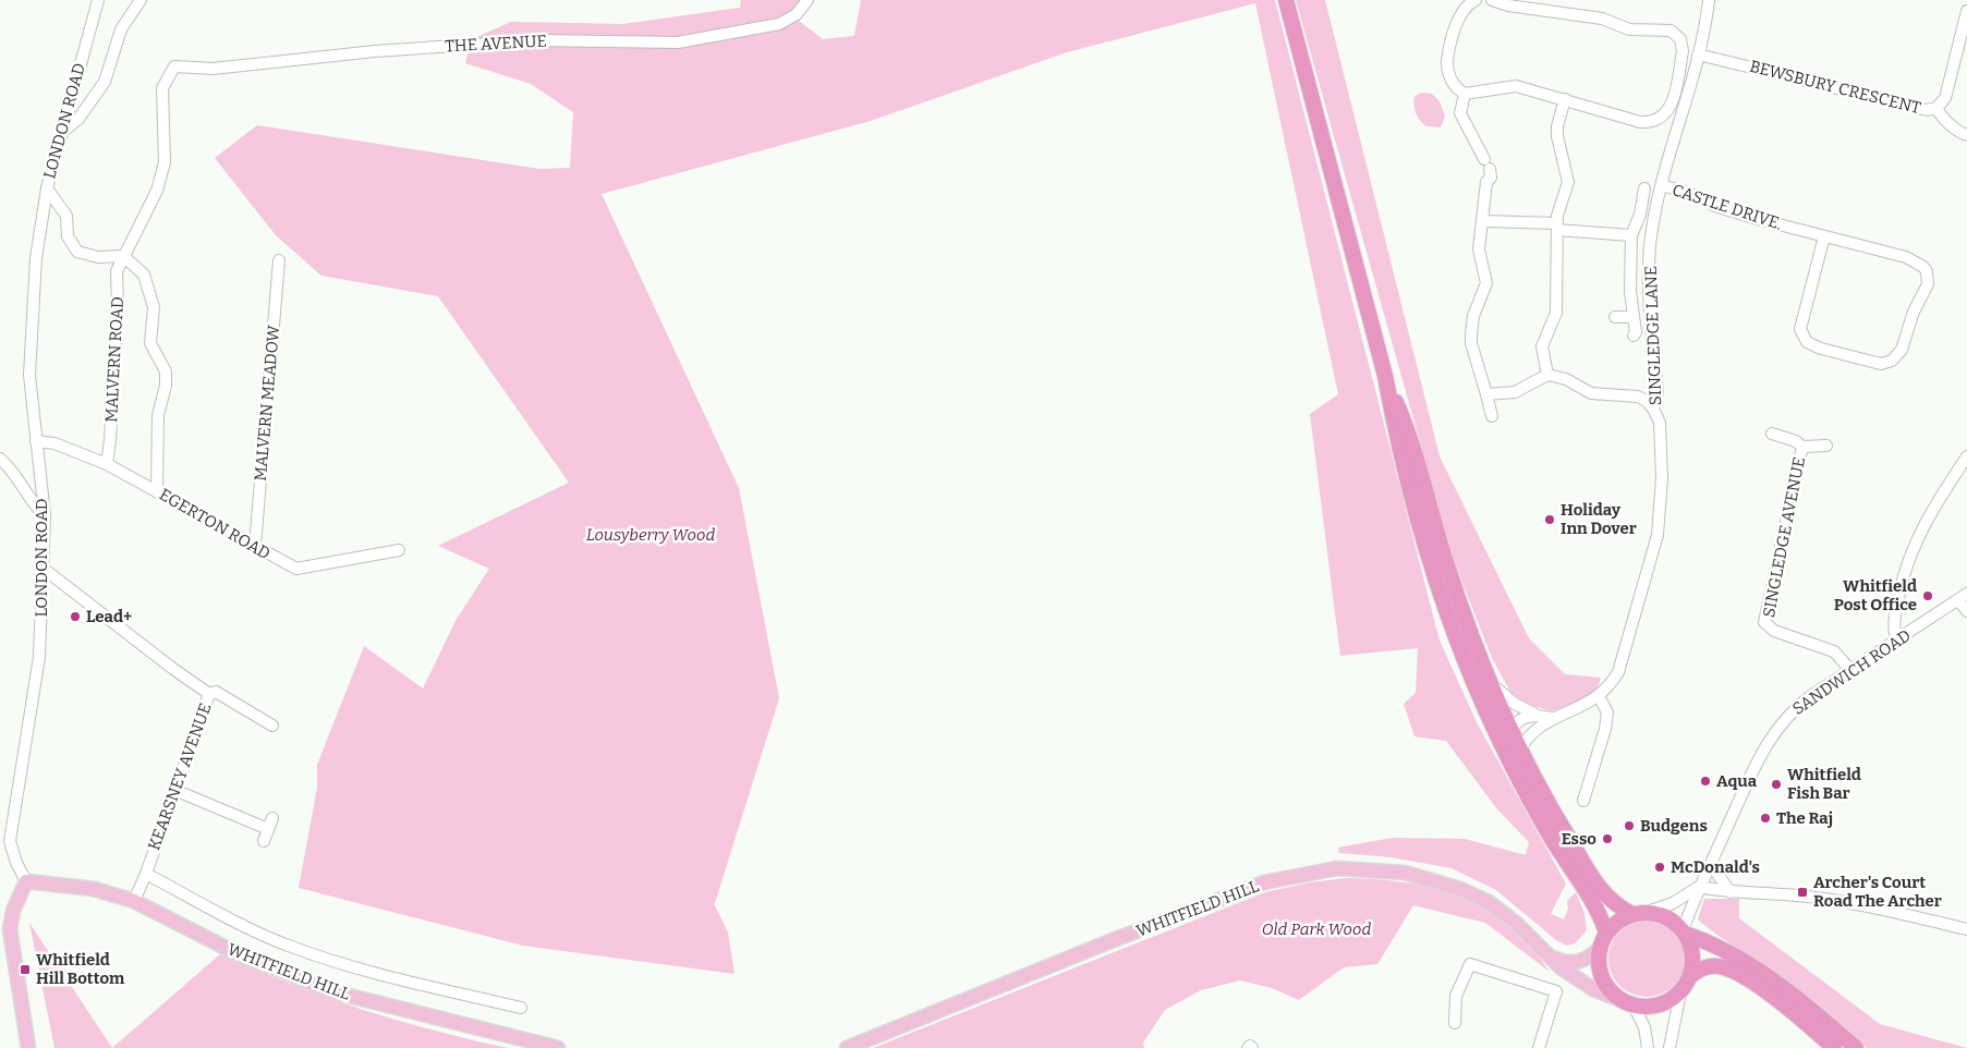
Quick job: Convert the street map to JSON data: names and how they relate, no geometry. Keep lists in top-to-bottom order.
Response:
{
  "streets": {
    "main road": ["WHITFIELD HILL"],
    "street": [
      "THE AVENUE",
      "BEWSBURY CRESCENT",
      "LONDON ROAD",
      "CASTLE DRIVE.",
      "SINGLEDGE LANE",
      "MALVERN ROAD",
      "MALVERN MEADOW",
      "EGERTON ROAD",
      "SINGLEDGE AVENUE",
      "SANDWICH ROAD",
      "KEARSNEY AVENUE"
    ]
  },
  "crossings": [
    ["THE AVENUE", "MALVERN ROAD"],
    ["BEWSBURY CRESCENT", "SINGLEDGE LANE"],
    ["LONDON ROAD", "EGERTON ROAD"],
    ["LONDON ROAD", "KEARSNEY AVENUE"],
    ["LONDON ROAD", "WHITFIELD HILL"],
    ["CASTLE DRIVE.", "SINGLEDGE LANE"],
    ["MALVERN ROAD", "EGERTON ROAD"],
    ["MALVERN MEADOW", "EGERTON ROAD"],
    ["SINGLEDGE AVENUE", "SANDWICH ROAD"],
    ["SANDWICH ROAD", "WHITFIELD HILL"],
    ["KEARSNEY AVENUE", "WHITFIELD HILL"]
  ],
  "parks": ["Lousyberry Wood", "Old Park Wood"],
  "places": {
    "other": [
      "Holiday Inn Dover",
      "Whitfield Post Office",
      "Lead+",
      "Aqua",
      "Whitfield Fish Bar",
      "The Raj",
      "Budgens",
      "Esso",
      "McDonald's"
    ],
    "transit": ["Archer's Court Road The Archer", "Whitfield Hill Bottom"]
  }
}
